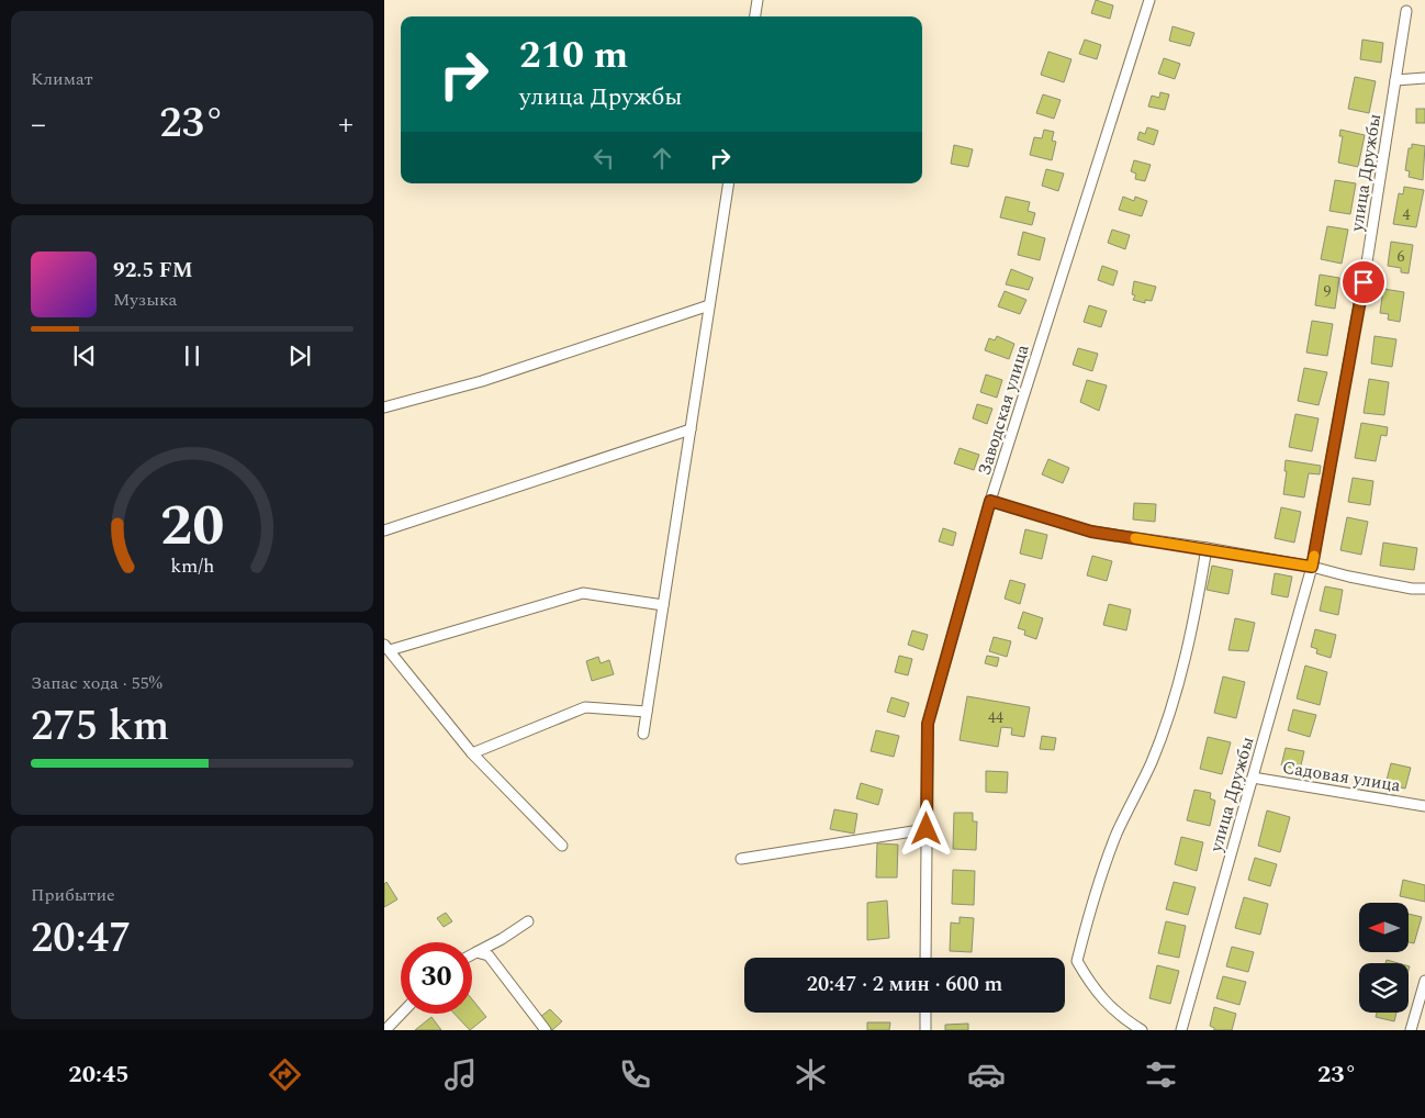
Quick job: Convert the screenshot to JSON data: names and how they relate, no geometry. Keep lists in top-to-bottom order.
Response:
{
  "streets": {
    "street": ["улица Дружбы", "Заводская улица", "Садовая улица"]
  },
  "crossings": [
    ["улица Дружбы", "Садовая улица"]
  ],
  "house_numbers": [
    "4",
    "6",
    "9",
    "44"
  ],
  "north": "left",
  "page": {
    "tile": [
      "Климат",
      ["Запас хода · 55%", "275 km"],
      ["Прибытие", "20:47"]
    ],
    "turn": ["210 m", "улица Дружбы"],
    "heat": ["−", "23°", "+"],
    "song": ["92.5 FM", "Музыка"],
    "limit": "30",
    "trip": "20:47 · 2 мин · 600 m",
    "tabs": ["20:45", "23°"],
    "gauge": ["20", "km/h"]
  }
}
